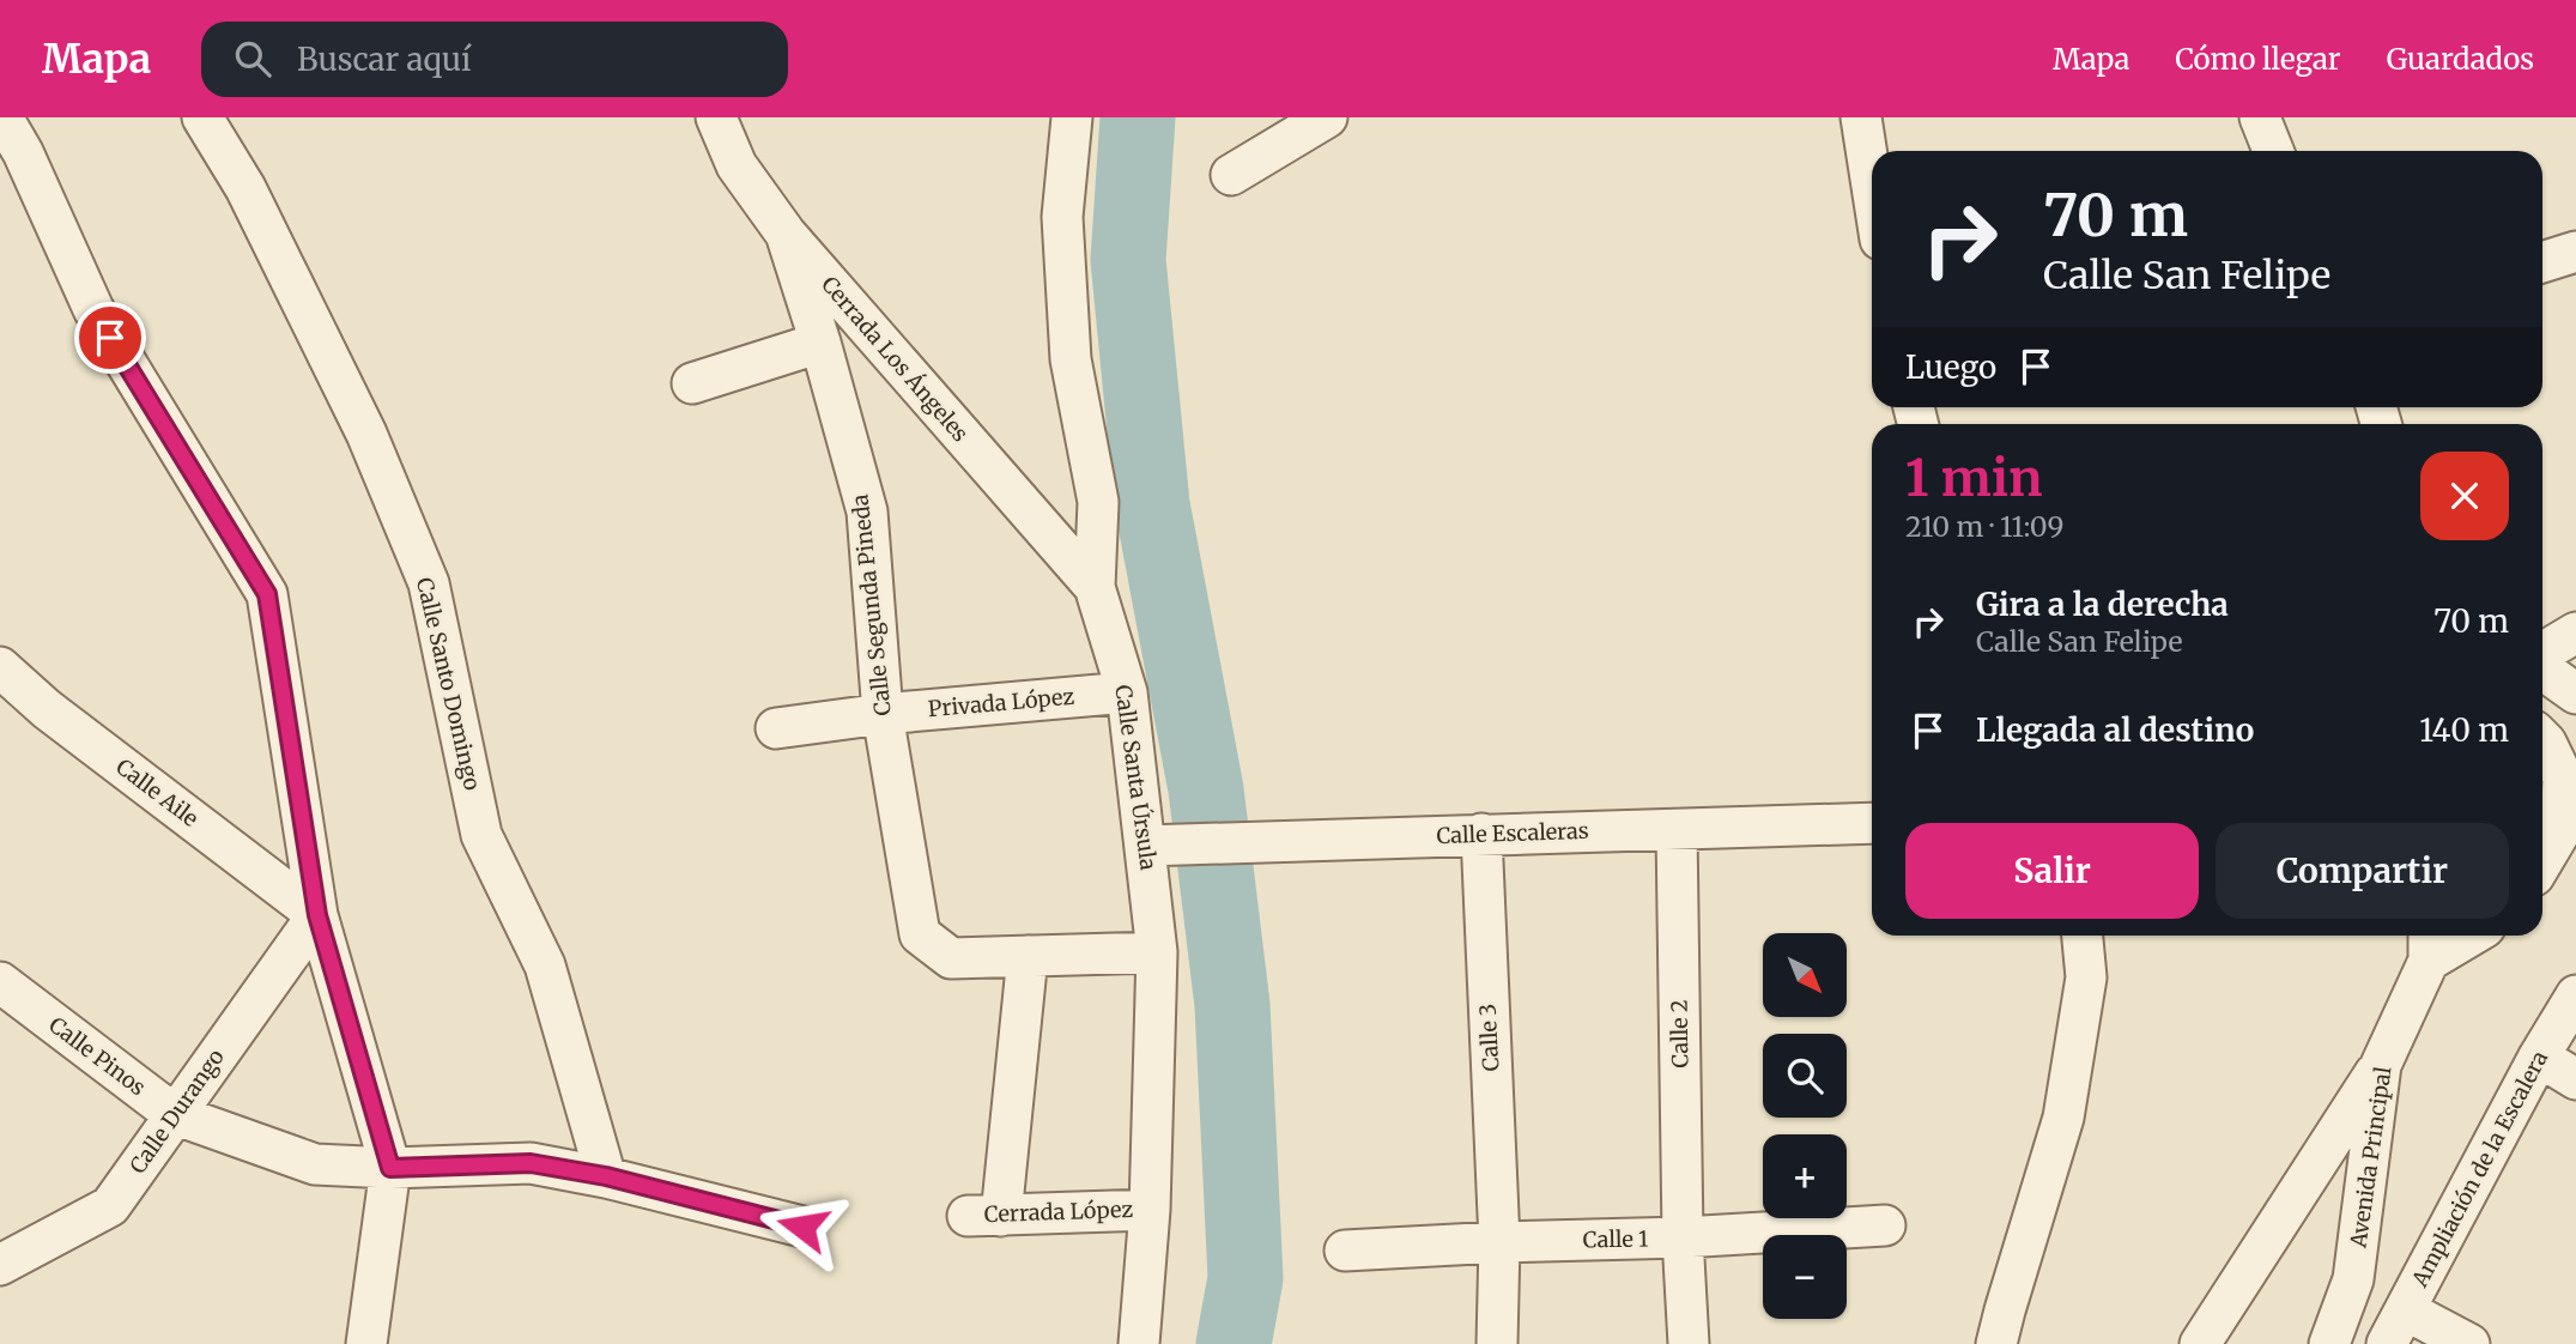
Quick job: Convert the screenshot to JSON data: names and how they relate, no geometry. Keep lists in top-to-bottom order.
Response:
{
  "streets": {
    "street": [
      "Cerrada Los Ángeles",
      "Calle Segunda Pineda",
      "Calle Santo Domingo",
      "Privada López",
      "Calle Santa Úrsula",
      "Calle Aile",
      "Calle Escaleras",
      "Calle 2",
      "Calle 3",
      "Calle Pinos",
      "Calle Durango",
      "Avenida Principal",
      "Ampliación de la Escalera",
      "Cerrada López",
      "Calle 1"
    ]
  },
  "crossings": [
    ["Cerrada Los Ángeles", "Calle Segunda Pineda"],
    ["Cerrada Los Ángeles", "Calle Santa Úrsula"],
    ["Calle Segunda Pineda", "Privada López"],
    ["Calle Segunda Pineda", "Cerrada López"],
    ["Calle Santo Domingo", "Calle Pinos"],
    ["Privada López", "Calle Santa Úrsula"],
    ["Calle Santa Úrsula", "Calle Escaleras"],
    ["Calle Santa Úrsula", "Cerrada López"],
    ["Calle Aile", "Calle Durango"],
    ["Calle Escaleras", "Calle 2"],
    ["Calle Escaleras", "Calle 3"],
    ["Calle 2", "Calle 1"],
    ["Calle 3", "Calle 1"],
    ["Calle Pinos", "Calle Durango"]
  ],
  "north": "bottom right",
  "page": {
    "header": "Mapa",
    "search": "Buscar aquí",
    "nav": ["Mapa", "Cómo llegar", "Guardados"],
    "turn": ["70 m", "Calle San Felipe"],
    "then": "Luego",
    "heading": ["1 min", "210 m · 11:09"],
    "list": [
      {
        "name": "Gira a la derecha",
        "note": "Calle San Felipe",
        "value": "70 m"
      },
      {
        "name": "Llegada al destino",
        "value": "140 m"
      }
    ],
    "buttons": ["Salir", "Compartir"],
    "map_buttons": ["+", "−"]
  }
}
